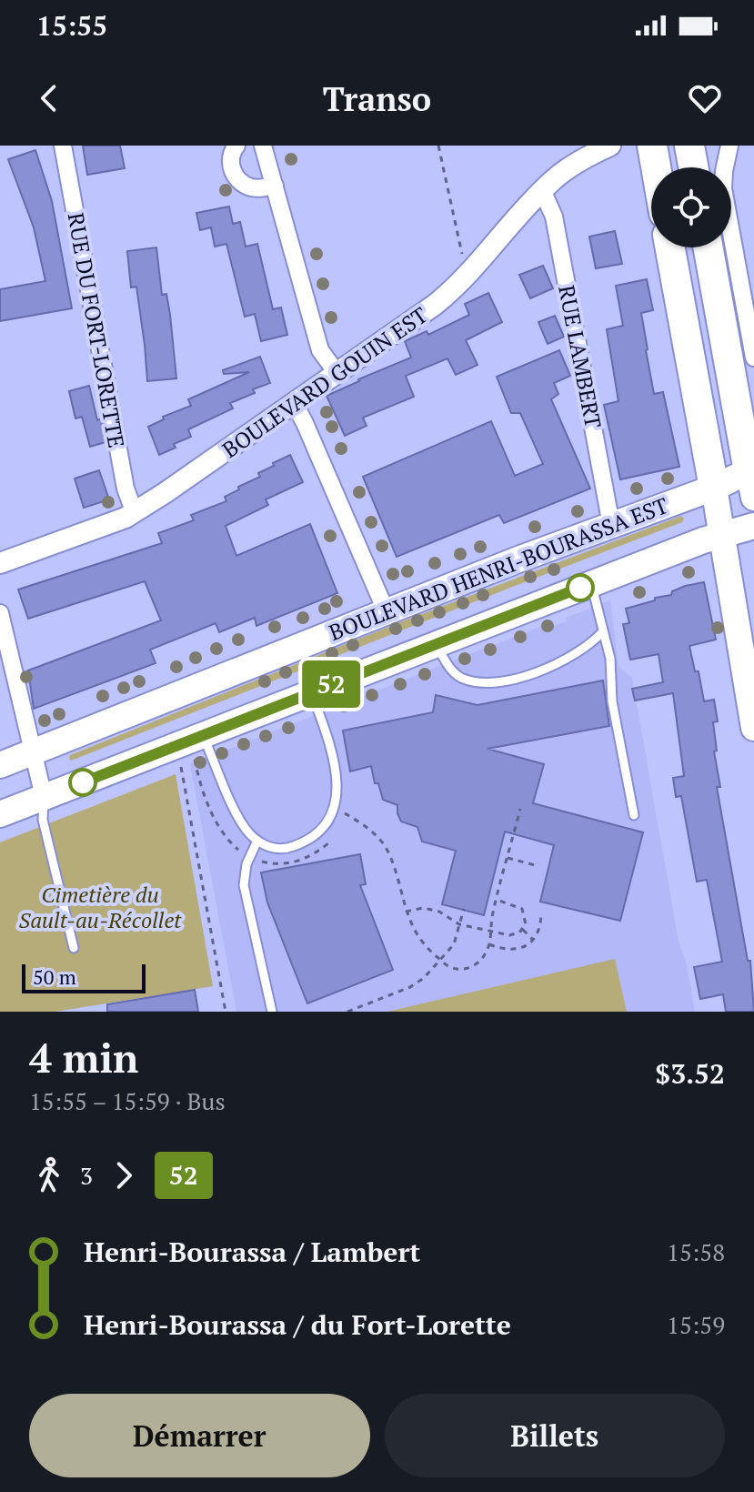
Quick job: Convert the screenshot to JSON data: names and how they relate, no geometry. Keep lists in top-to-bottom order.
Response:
{
  "streets": {
    "main road": ["BOULEVARD HENRI-BOURASSA EST"],
    "street": ["RUE DU FORT-LORETTE", "RUE LAMBERT", "BOULEVARD GOUIN EST"]
  },
  "crossings": [
    ["RUE DU FORT-LORETTE", "BOULEVARD GOUIN EST"],
    ["RUE LAMBERT", "BOULEVARD GOUIN EST"],
    ["RUE LAMBERT", "BOULEVARD HENRI-BOURASSA EST"]
  ],
  "parks": ["Cimetière du Sault-au-Récollet"],
  "lines": ["bus line 52"],
  "scale_bar": "50 m",
  "page": {
    "status": "15:55",
    "header": "Transo",
    "on_map": "52",
    "scale": "50 m",
    "heading": ["4 min", "15:55 – 15:59 · Bus", "$3.52"],
    "legs": ["3", "52"],
    "list": [
      {
        "name": "Henri-Bourassa / Lambert",
        "value": "15:58"
      },
      {
        "name": "Henri-Bourassa / du Fort-Lorette",
        "value": "15:59"
      }
    ],
    "buttons": ["Démarrer", "Billets"]
  }
}
